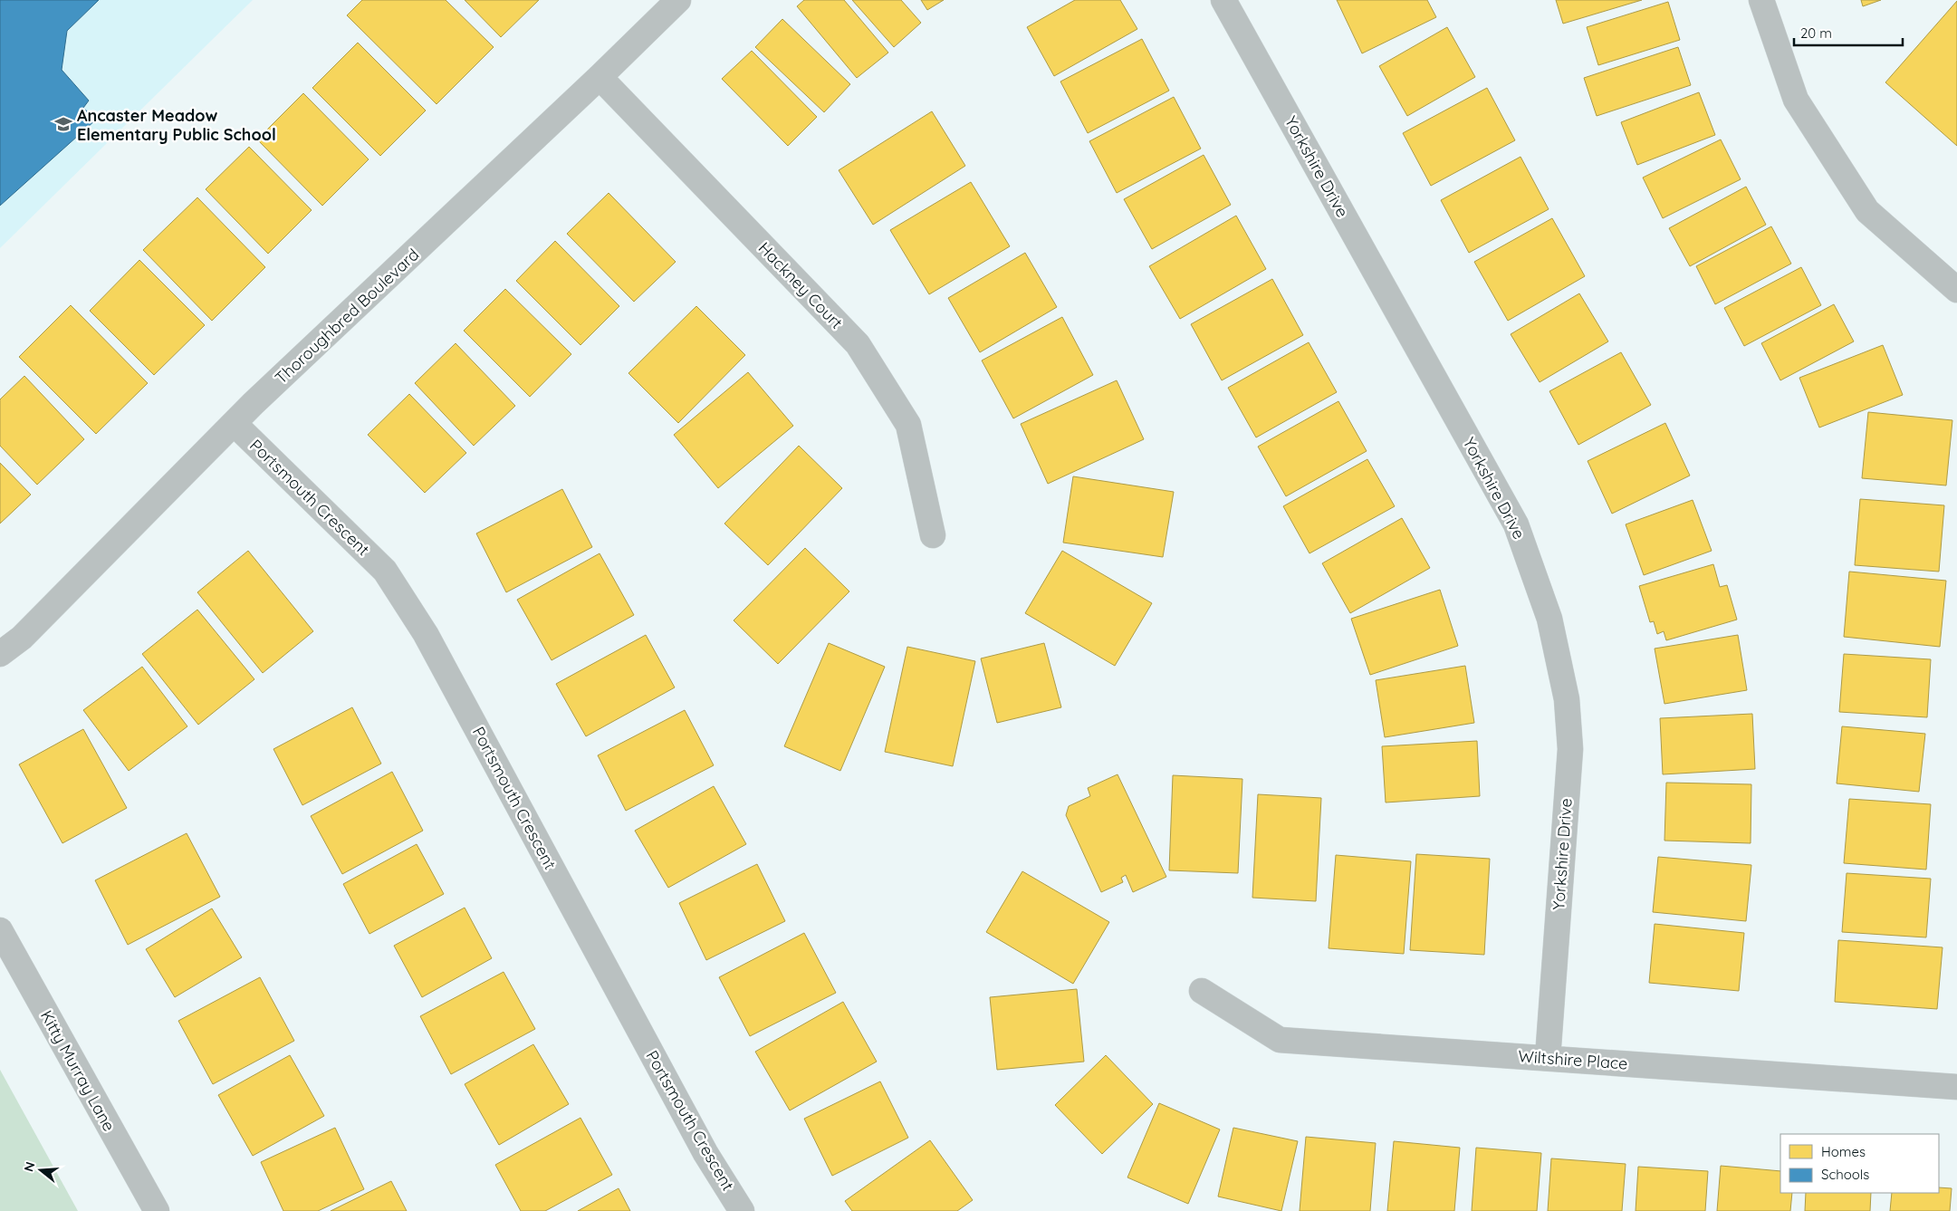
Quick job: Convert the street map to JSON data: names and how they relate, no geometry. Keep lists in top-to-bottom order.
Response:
{
  "streets": {
    "street": [
      "Yorkshire Drive",
      "Hackney Court",
      "Thoroughbred Boulevard",
      "Portsmouth Crescent",
      "Wiltshire Place",
      "Kitty Murray Lane"
    ]
  },
  "crossings": [
    ["Yorkshire Drive", "Wiltshire Place"],
    ["Hackney Court", "Thoroughbred Boulevard"],
    ["Thoroughbred Boulevard", "Portsmouth Crescent"]
  ],
  "places": {
    "school or university": ["Ancaster Meadow Elementary Public School"]
  },
  "legend": ["Homes", "Schools"],
  "scale_bar": "20 m",
  "north": "left"
}
